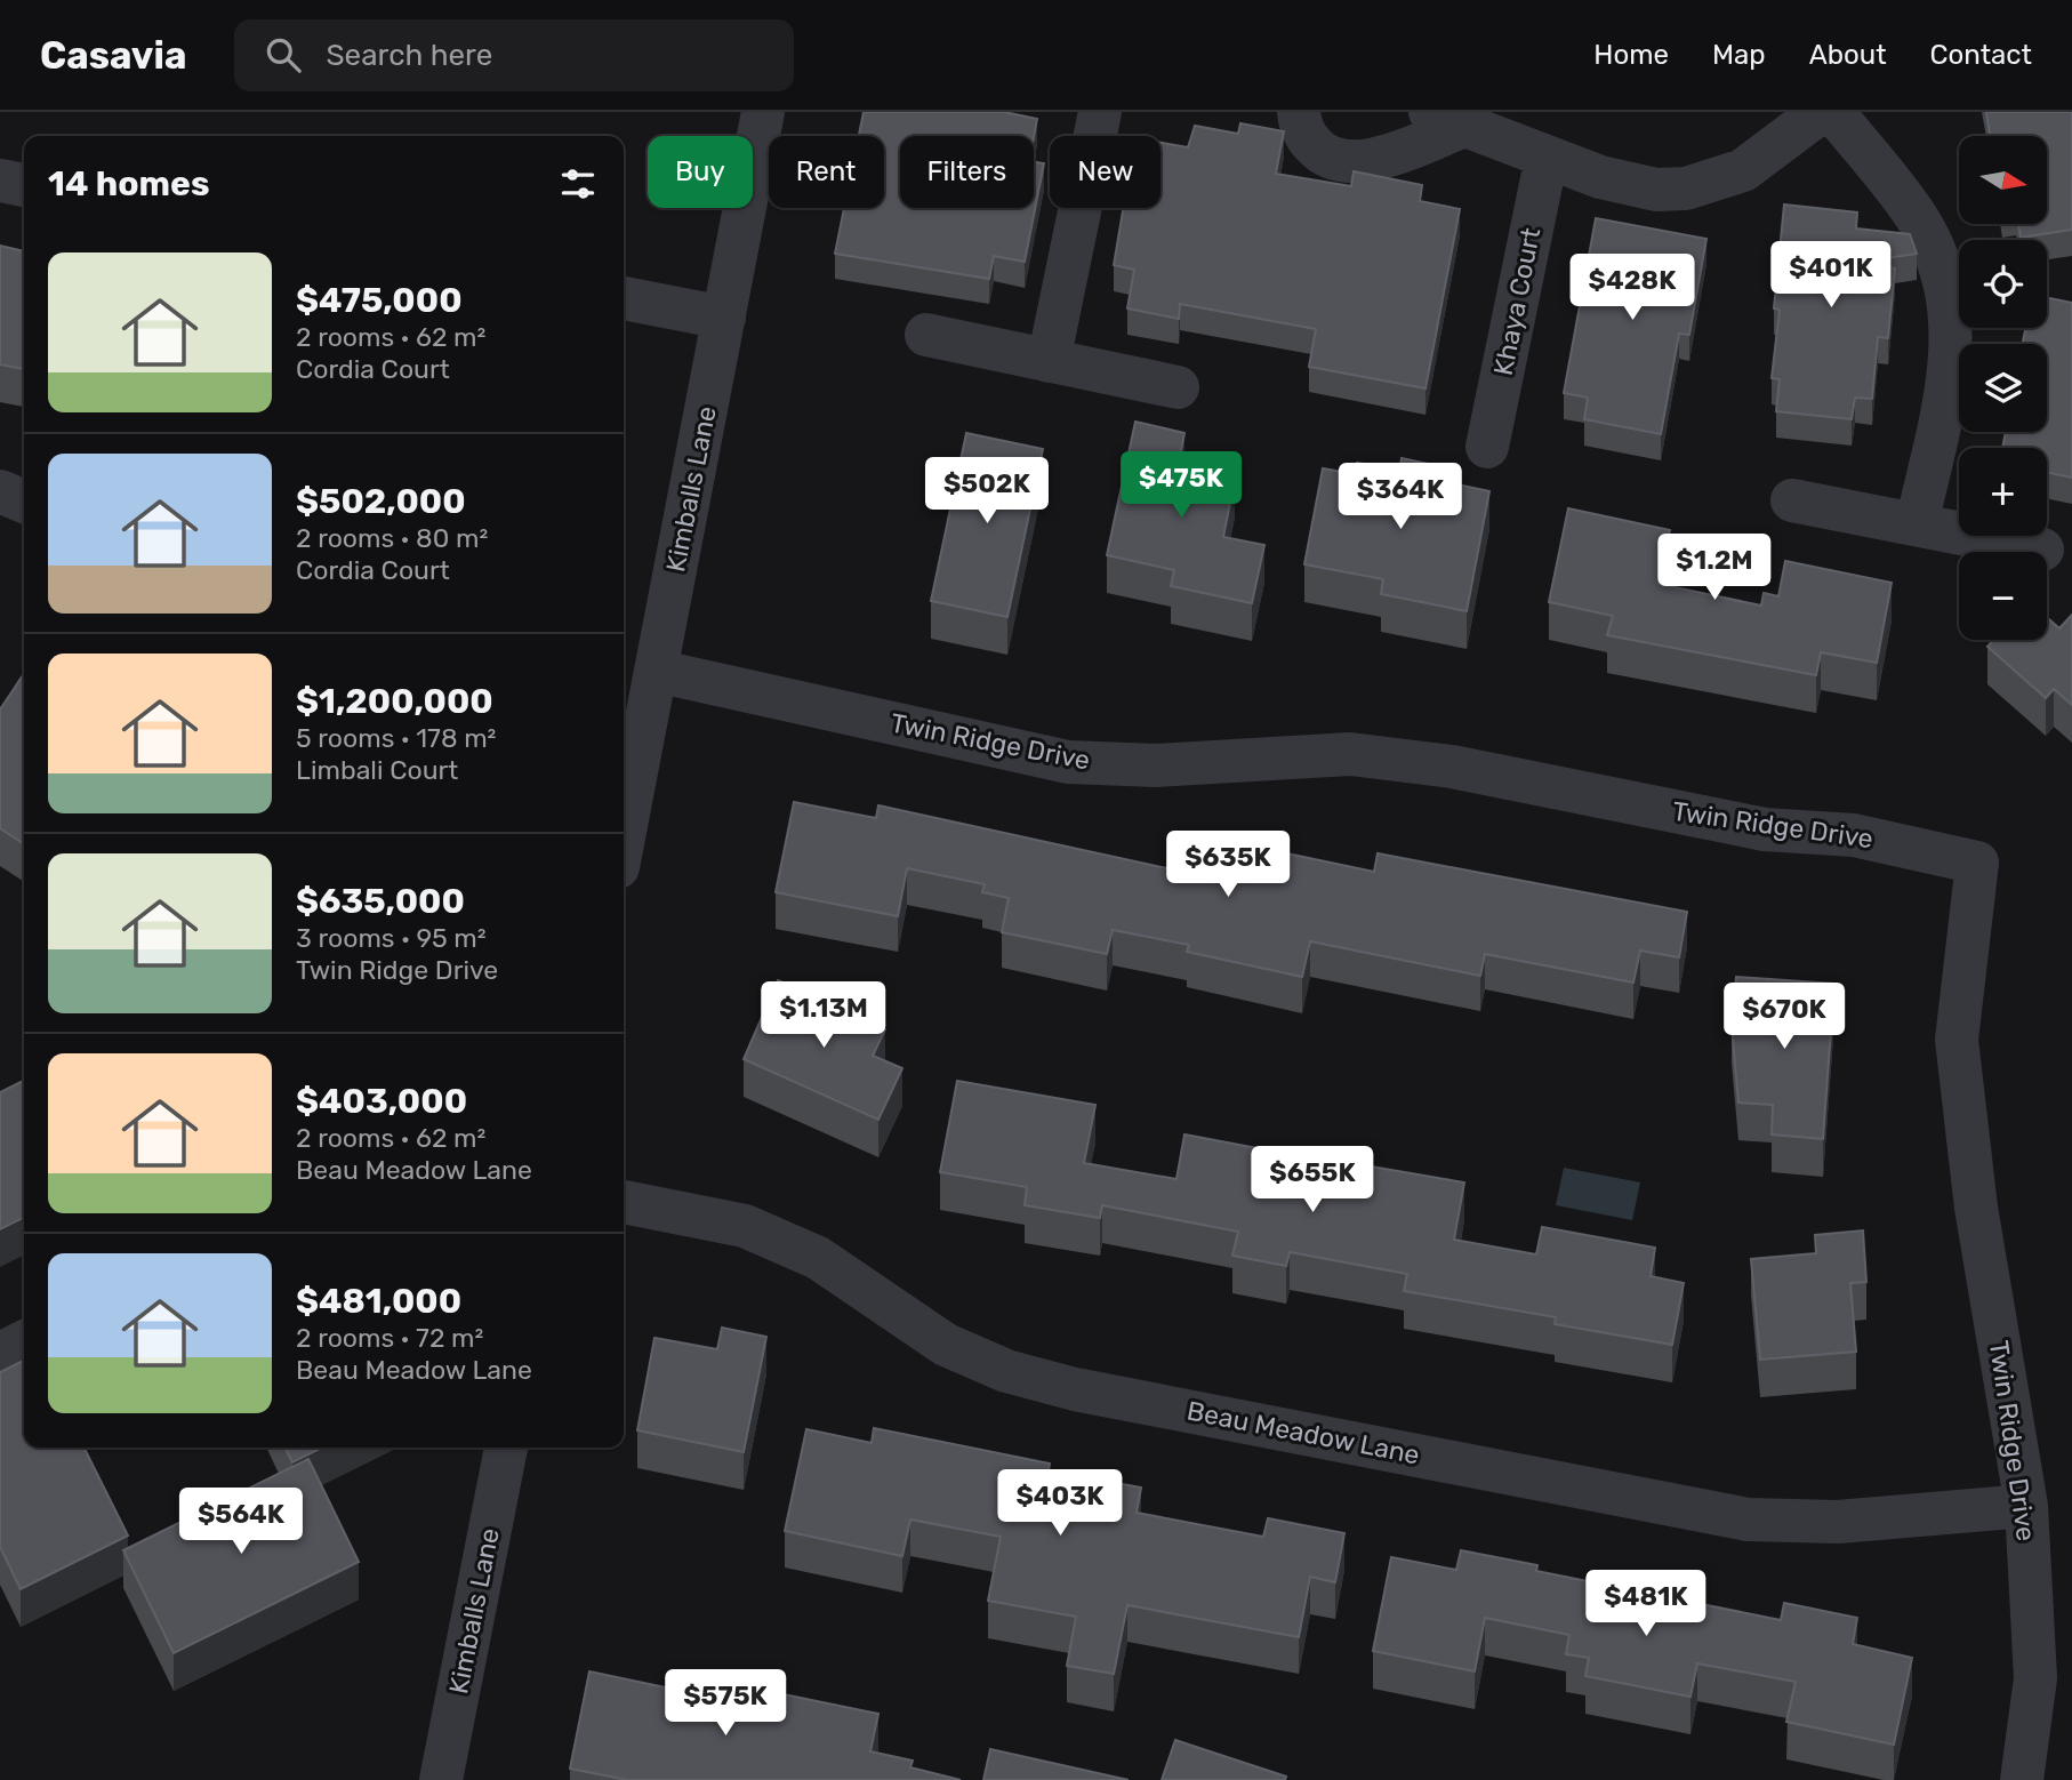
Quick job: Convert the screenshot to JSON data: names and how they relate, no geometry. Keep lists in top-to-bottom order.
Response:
{
  "streets": {
    "street": [
      "Khaya Court",
      "Kimballs Lane",
      "Twin Ridge Drive",
      "Beau Meadow Lane"
    ]
  },
  "crossings": [
    ["Kimballs Lane", "Twin Ridge Drive"],
    ["Twin Ridge Drive", "Beau Meadow Lane"]
  ],
  "north": "right",
  "page": {
    "header": "Casavia",
    "search": "Search here",
    "nav": [
      "Home",
      "Map",
      "About",
      "Contact"
    ],
    "map_buttons": ["+", "−"],
    "chip": [
      "Buy",
      "Rent",
      "Filters",
      "New"
    ],
    "heading": "14 homes",
    "list": [
      {
        "name": "$475,000",
        "note": "2 rooms · 62 m² · Cordia Court"
      },
      {
        "name": "$502,000",
        "note": "2 rooms · 80 m² · Cordia Court"
      },
      {
        "name": "$1,200,000",
        "note": "5 rooms · 178 m² · Limbali Court"
      },
      {
        "name": "$635,000",
        "note": "3 rooms · 95 m² · Twin Ridge Drive"
      },
      {
        "name": "$403,000",
        "note": "2 rooms · 62 m² · Beau Meadow Lane"
      },
      {
        "name": "$481,000",
        "note": "2 rooms · 72 m² · Beau Meadow Lane"
      }
    ],
    "price": [
      "$401K",
      "$428K",
      "$475K",
      "$502K",
      "$364K",
      "$1.2M",
      "$635K",
      "$1.13M",
      "$670K",
      "$655K",
      "$403K",
      "$564K",
      "$481K",
      "$575K"
    ]
  }
}
